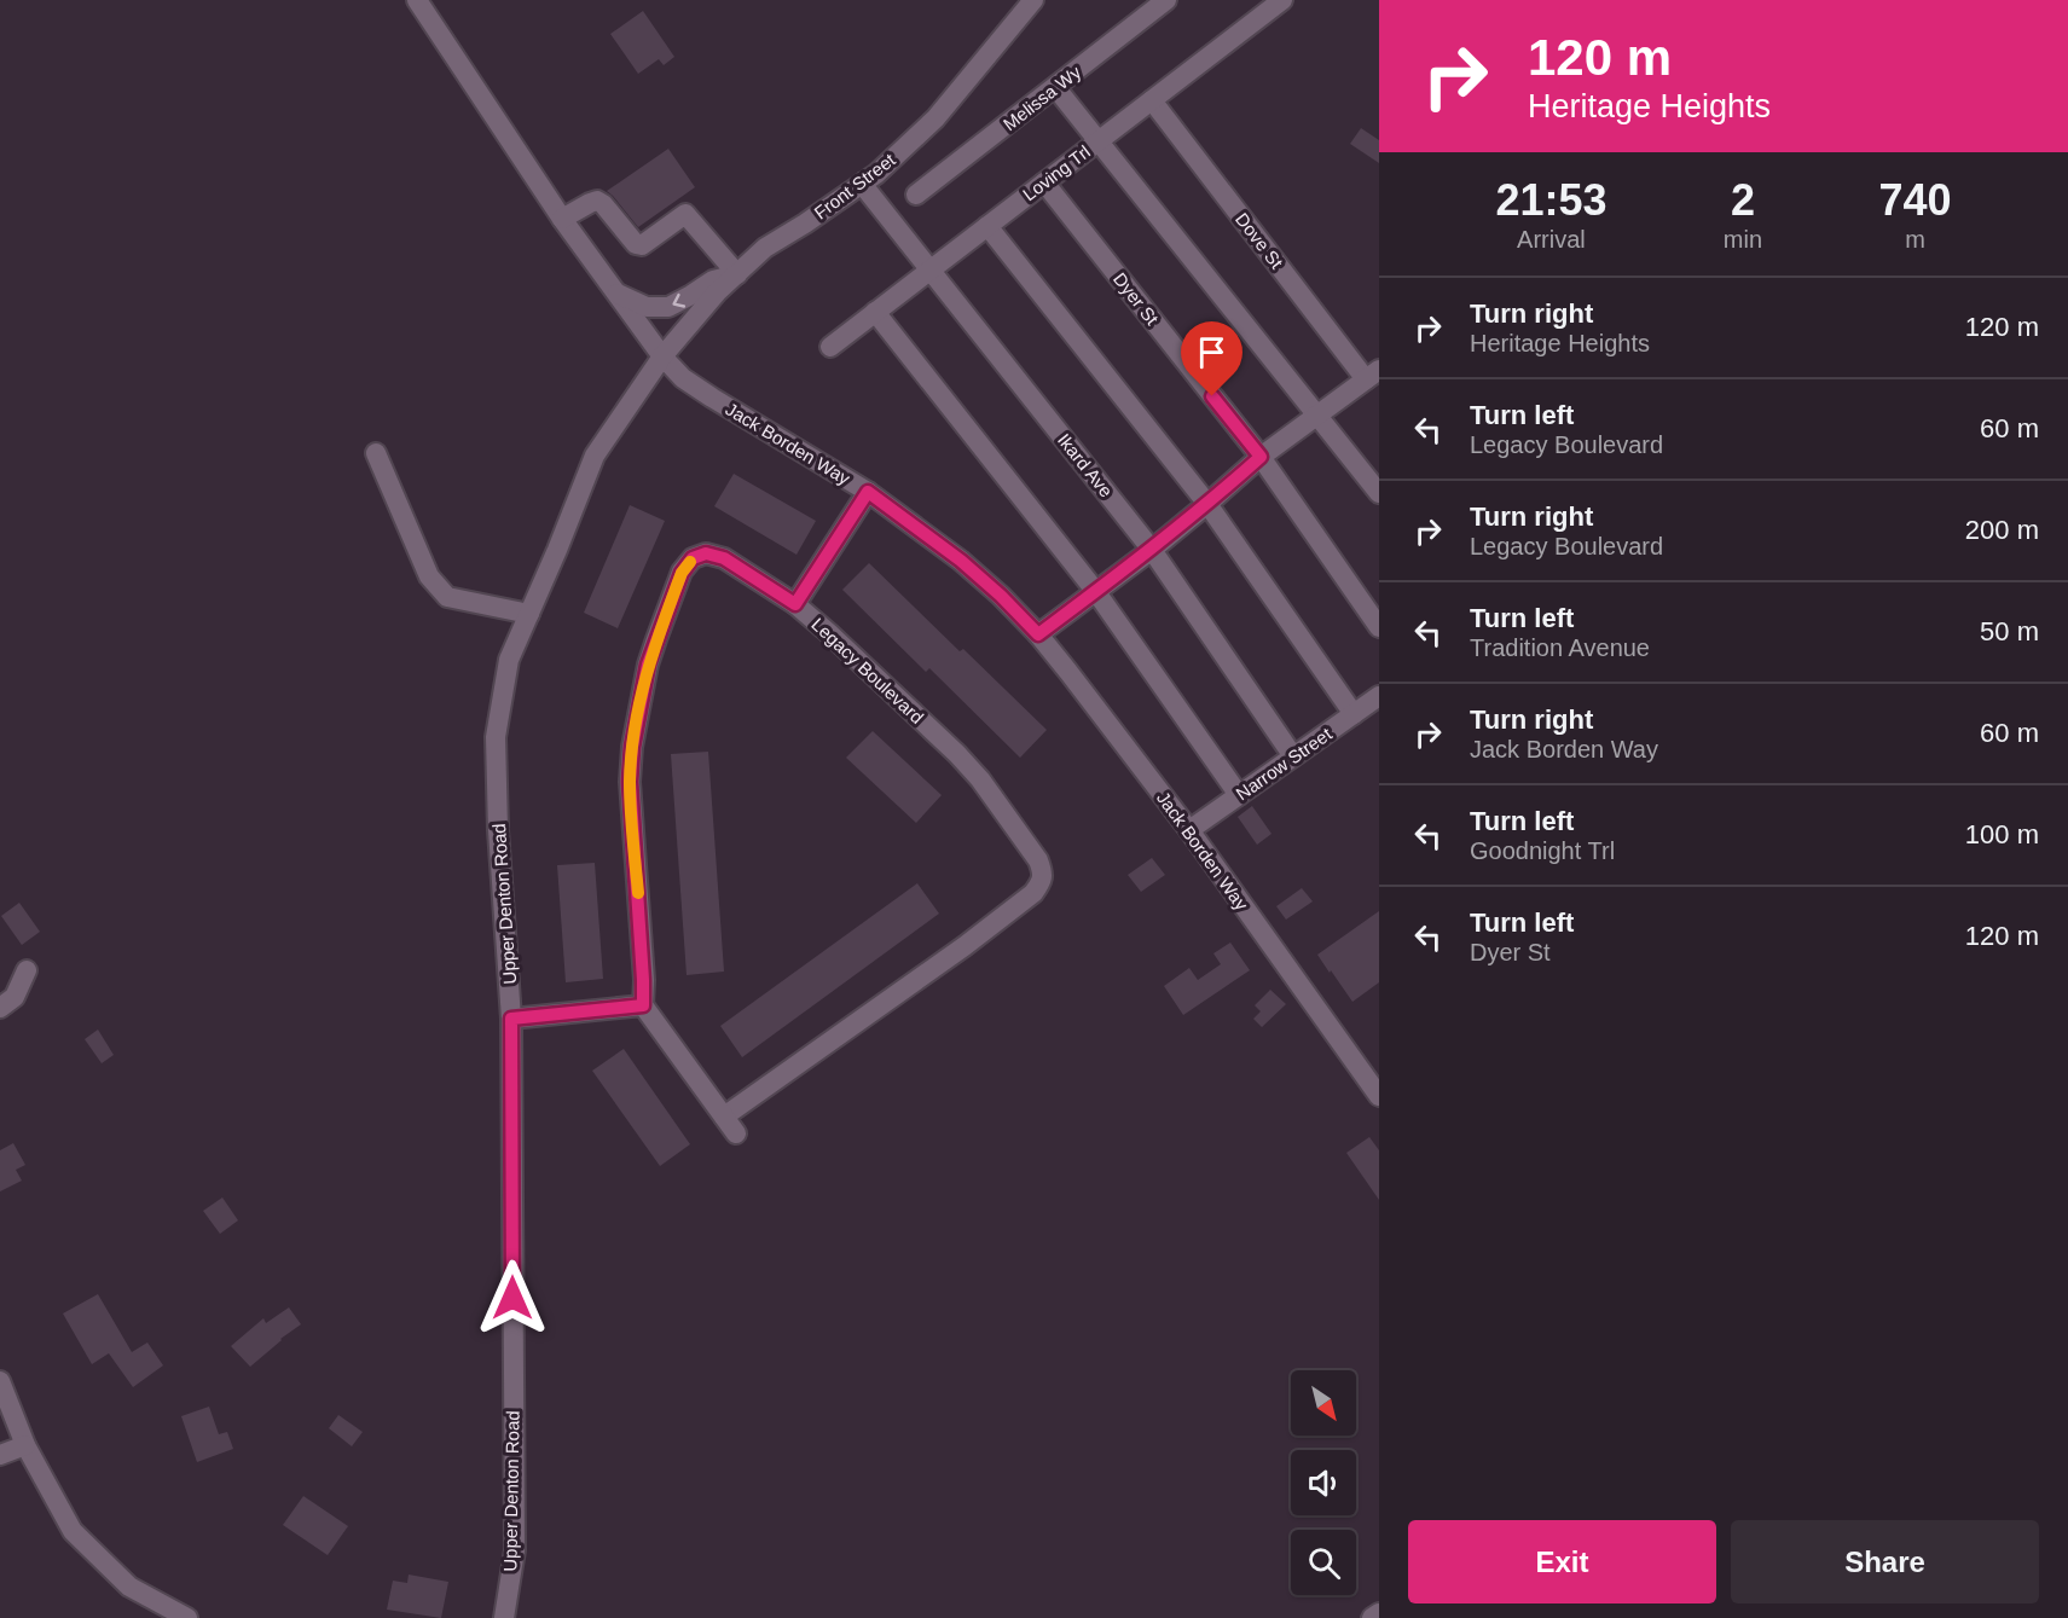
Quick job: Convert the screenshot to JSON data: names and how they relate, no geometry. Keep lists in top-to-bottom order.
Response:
{
  "streets": {
    "street": [
      "Melissa Wy",
      "Loving Trl",
      "Front Street",
      "Dove St",
      "Dyer St",
      "Jack Borden Way",
      "Ikard Ave",
      "Legacy Boulevard",
      "Narrow Street",
      "Upper Denton Road"
    ]
  },
  "crossings": [
    ["Loving Trl", "Dove St"],
    ["Loving Trl", "Dyer St"],
    ["Loving Trl", "Ikard Ave"],
    ["Front Street", "Jack Borden Way"],
    ["Front Street", "Ikard Ave"],
    ["Front Street", "Upper Denton Road"],
    ["Jack Borden Way", "Narrow Street"],
    ["Ikard Ave", "Narrow Street"]
  ],
  "north": "bottom right",
  "page": {
    "turn": ["120 m", "Heritage Heights"],
    "eta": [
      "21:53",
      "Arrival",
      "2",
      "min",
      "740",
      "m"
    ],
    "list": [
      {
        "name": "Turn right",
        "note": "Heritage Heights",
        "value": "120 m"
      },
      {
        "name": "Turn left",
        "note": "Legacy Boulevard",
        "value": "60 m"
      },
      {
        "name": "Turn right",
        "note": "Legacy Boulevard",
        "value": "200 m"
      },
      {
        "name": "Turn left",
        "note": "Tradition Avenue",
        "value": "50 m"
      },
      {
        "name": "Turn right",
        "note": "Jack Borden Way",
        "value": "60 m"
      },
      {
        "name": "Turn left",
        "note": "Goodnight Trl",
        "value": "100 m"
      },
      {
        "name": "Turn left",
        "note": "Dyer St",
        "value": "120 m"
      }
    ],
    "buttons": ["Exit", "Share"]
  }
}
